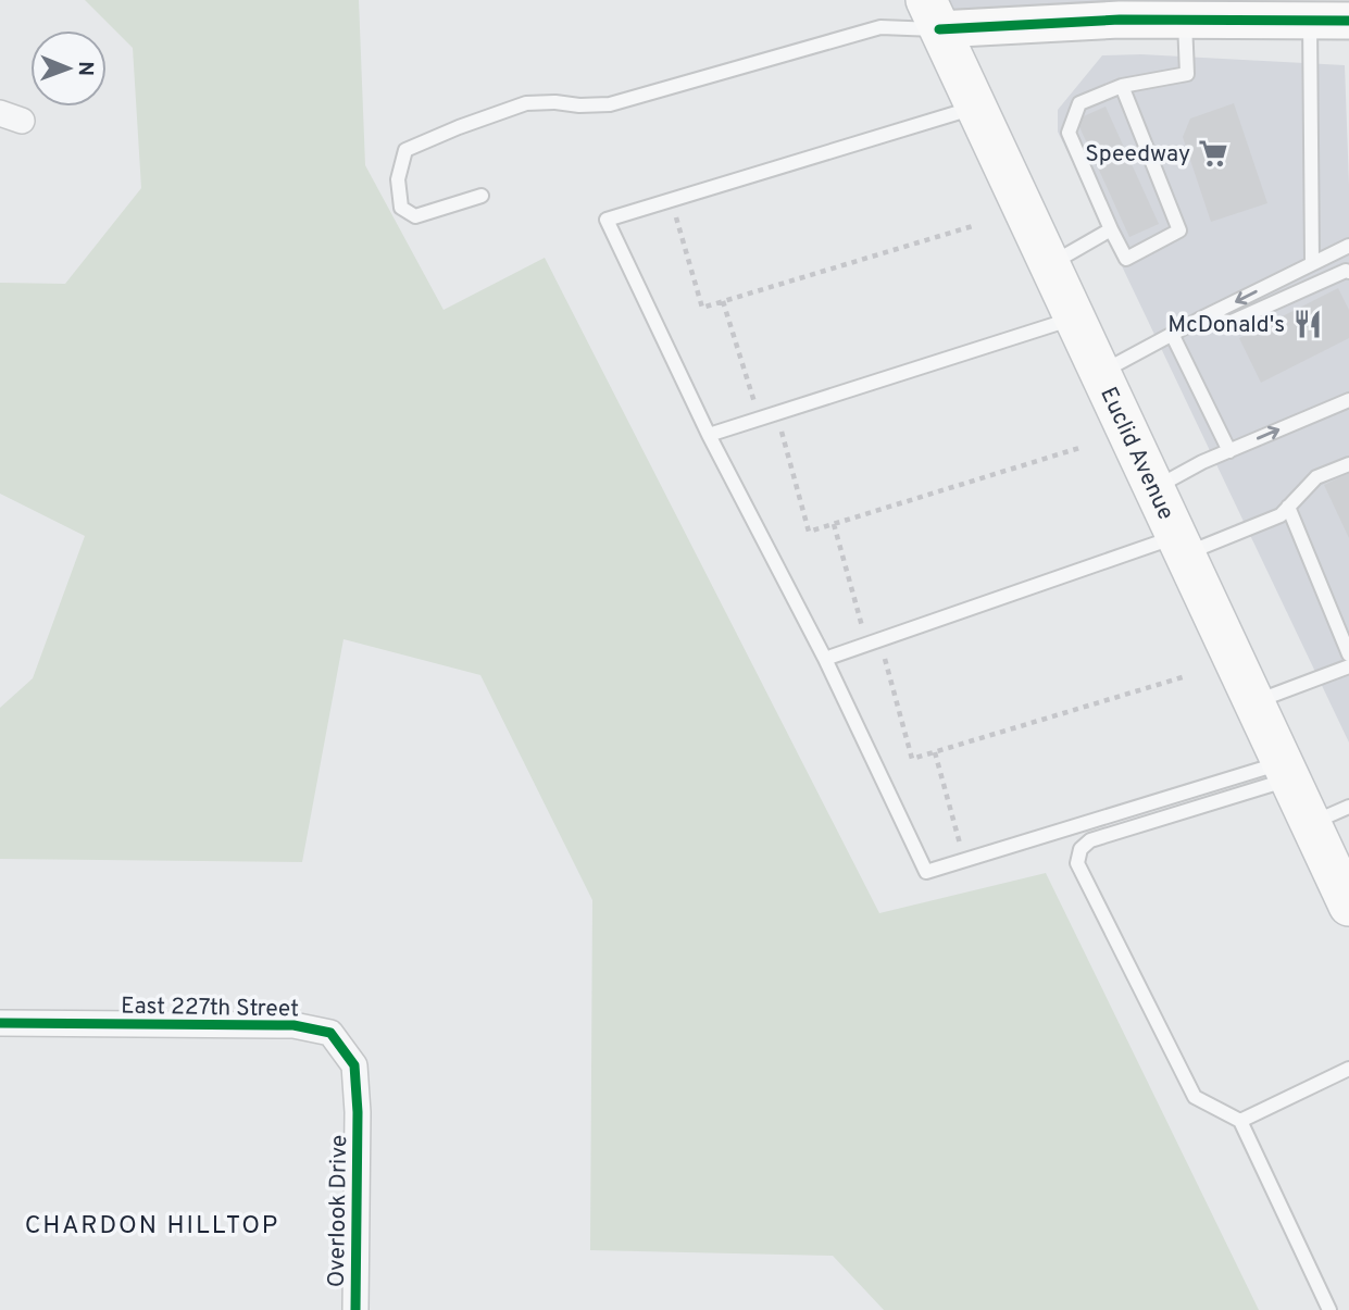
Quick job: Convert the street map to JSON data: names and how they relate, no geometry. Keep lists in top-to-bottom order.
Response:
{
  "streets": {
    "main road": ["Euclid Avenue"],
    "street": ["East 227th Street", "Overlook Drive"]
  },
  "crossings": [
    ["East 227th Street", "Overlook Drive"]
  ],
  "districts": ["CHARDON HILLTOP"],
  "places": {
    "supermarket": ["Speedway"],
    "restaurant": ["McDonald's"]
  },
  "north": "right"
}
